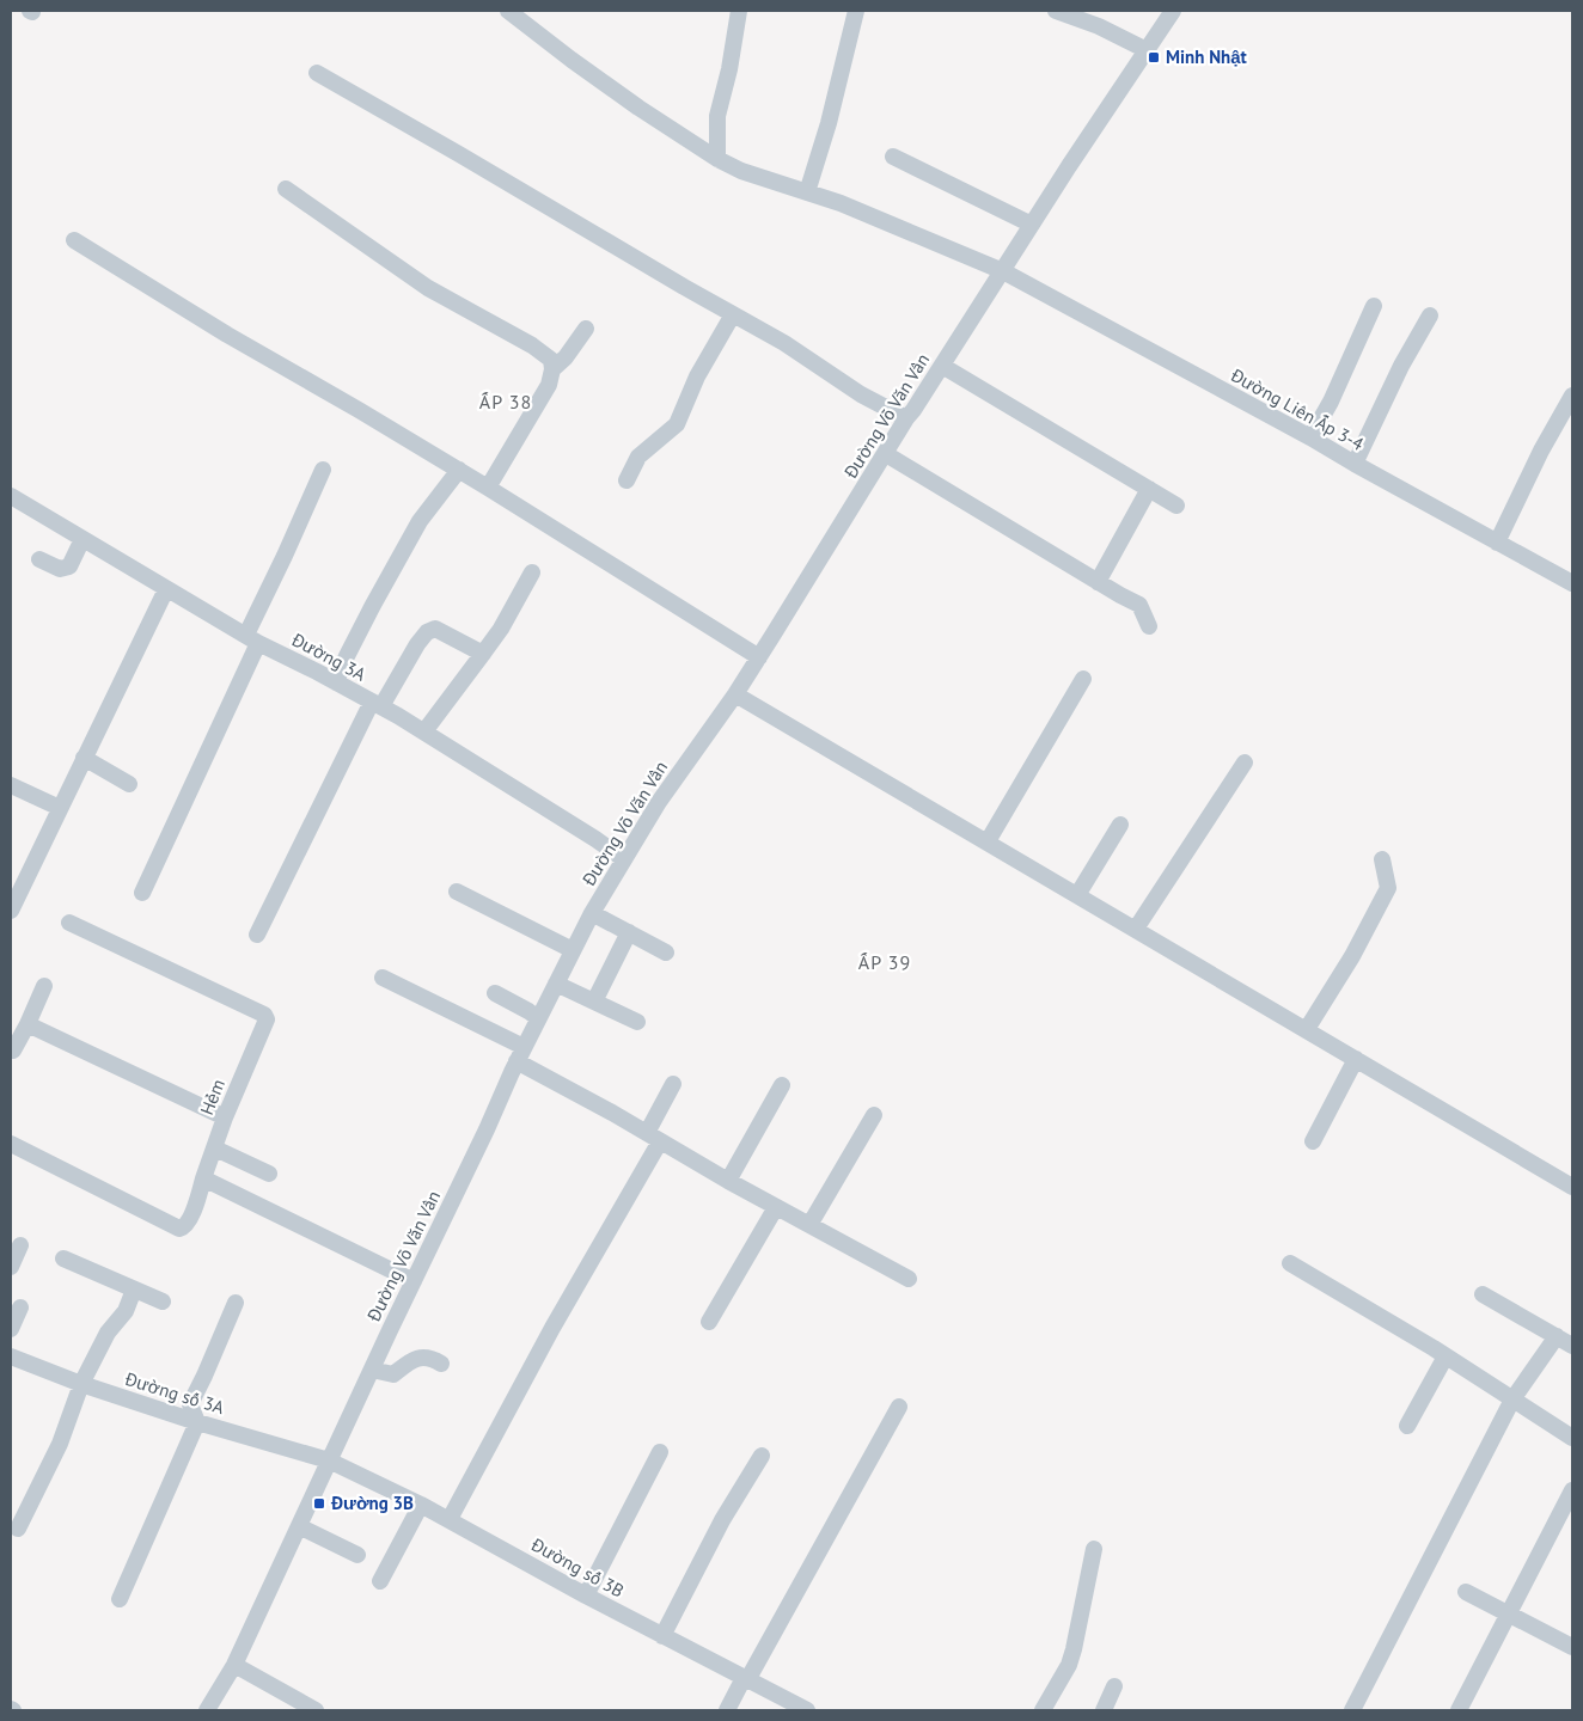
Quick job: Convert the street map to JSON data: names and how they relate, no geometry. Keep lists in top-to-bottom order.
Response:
{
  "streets": {
    "street": [
      "Đường Liên Ấp 3-4",
      "Đường Võ Văn Vân",
      "Đường 3A",
      "Hẻm",
      "Đường số 3A",
      "Đường số 3B"
    ]
  },
  "crossings": [
    ["Đường Liên Ấp 3-4", "Đường Võ Văn Vân"],
    ["Đường Võ Văn Vân", "Đường 3A"],
    ["Đường Võ Văn Vân", "Đường số 3A"],
    ["Đường Võ Văn Vân", "Đường số 3B"],
    ["Đường số 3A", "Đường số 3B"]
  ],
  "districts": ["ẤP 38", "ẤP 39"],
  "places": {
    "transit": ["Minh Nhật", "Đường 3B"]
  }
}
